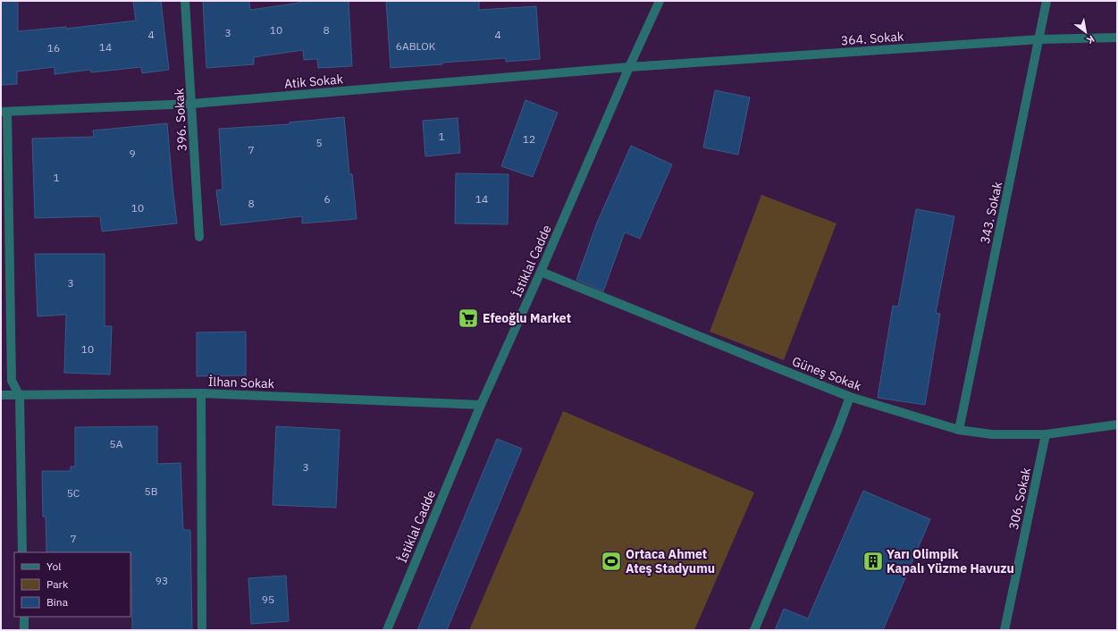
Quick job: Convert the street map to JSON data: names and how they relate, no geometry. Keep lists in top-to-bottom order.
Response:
{
  "streets": {
    "street": [
      "364. Sokak",
      "Atik Sokak",
      "396. Sokak",
      "343. Sokak",
      "İstiklal Cadde",
      "Güneş Sokak",
      "İlhan Sokak",
      "306. Sokak"
    ]
  },
  "crossings": [
    ["364. Sokak", "Atik Sokak"],
    ["364. Sokak", "343. Sokak"],
    ["364. Sokak", "İstiklal Cadde"],
    ["Atik Sokak", "396. Sokak"],
    ["Atik Sokak", "İstiklal Cadde"],
    ["343. Sokak", "Güneş Sokak"],
    ["İstiklal Cadde", "Güneş Sokak"],
    ["İstiklal Cadde", "İlhan Sokak"],
    ["Güneş Sokak", "306. Sokak"]
  ],
  "places": {
    "supermarket": ["Efeoğlu Market"],
    "sports": ["Ortaca Ahmet Ateş Stadyumu"],
    "building": ["Yarı Olimpik Kapalı Yüzme Havuzu"]
  },
  "house_numbers": [
    "10",
    "8",
    "3",
    "4",
    "4",
    "6ABLOK",
    "14",
    "16",
    "1",
    "12",
    "5",
    "7",
    "9",
    "1",
    "6",
    "14",
    "8",
    "10",
    "3",
    "10",
    "5A",
    "3",
    "5B",
    "5C",
    "7",
    "93",
    "95"
  ],
  "legend": ["Yol", "Park", "Bina"],
  "north": "bottom right"
}
